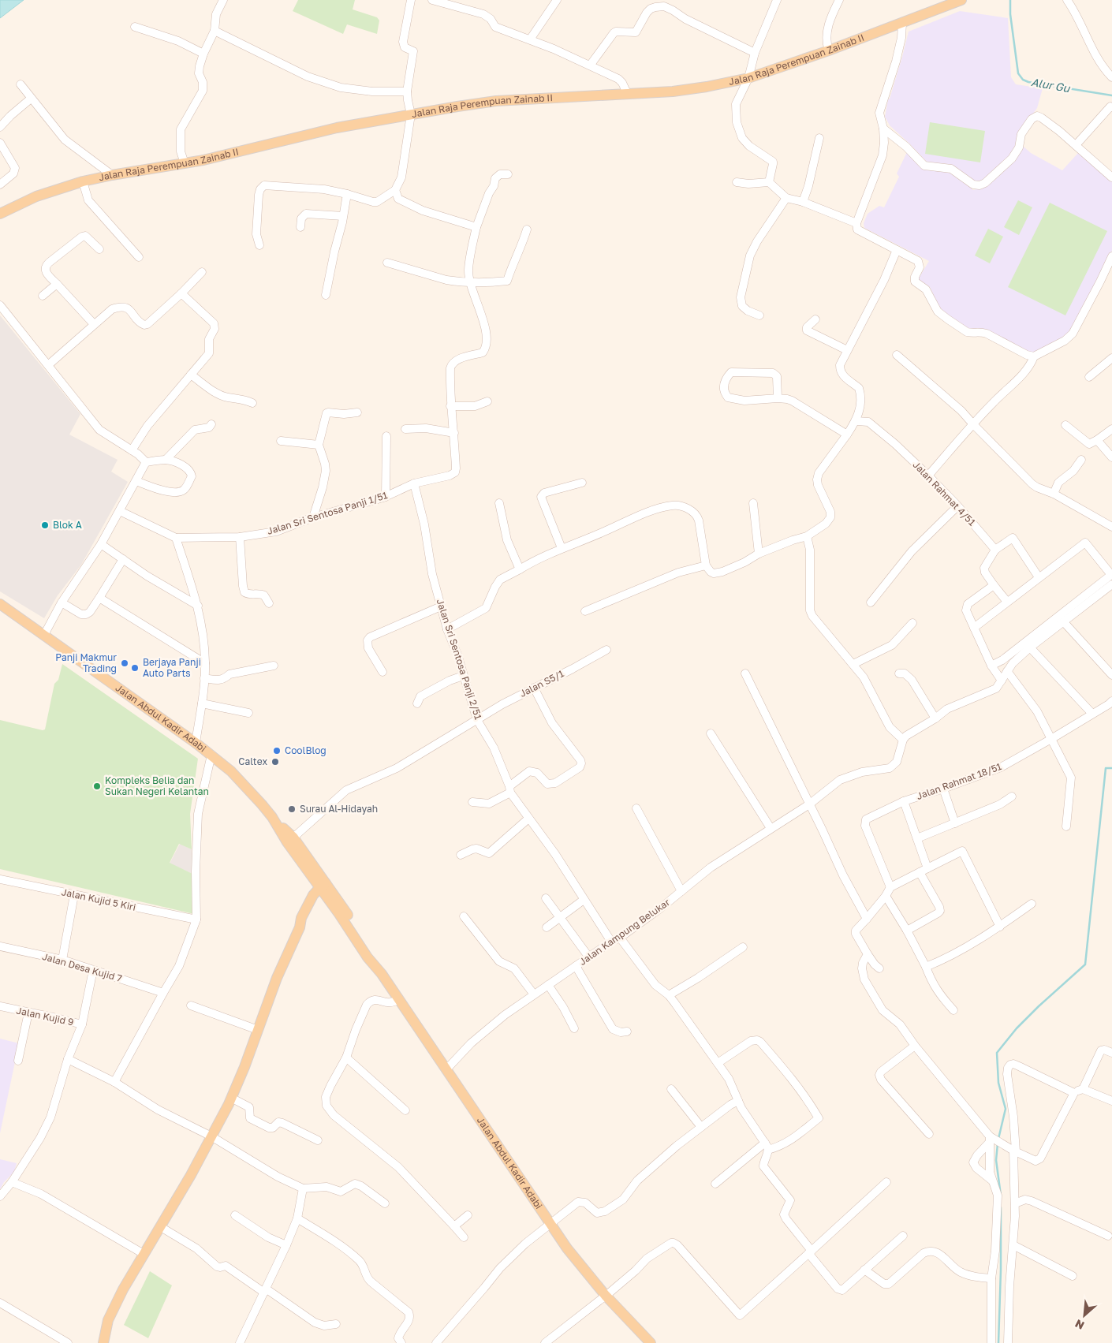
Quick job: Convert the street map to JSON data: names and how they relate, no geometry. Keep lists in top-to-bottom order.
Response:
{
  "streets": {
    "main road": ["Jalan Raja Perempuan Zainab II", "Jalan Abdul Kadir Adabi"],
    "street": [
      "Jalan Rahmat 4/51",
      "Jalan Sri Sentosa Panji 1/51",
      "Jalan Sri Sentosa Panji 2/51",
      "Jalan S5/1",
      "Jalan Rahmat 18/51",
      "Jalan Kujid 5 Kiri",
      "Jalan Kampung Belukar",
      "Jalan Desa Kujid 7",
      "Jalan Kujid 9"
    ]
  },
  "crossings": [
    ["Jalan Sri Sentosa Panji 1/51", "Jalan Sri Sentosa Panji 2/51"],
    ["Jalan Sri Sentosa Panji 2/51", "Jalan S5/1"],
    ["Jalan Sri Sentosa Panji 2/51", "Jalan Kampung Belukar"],
    ["Jalan S5/1", "Jalan Abdul Kadir Adabi"],
    ["Jalan Abdul Kadir Adabi", "Jalan Kampung Belukar"],
    ["Jalan Desa Kujid 7", "Jalan Kujid 9"]
  ],
  "water": ["Alur Gu"],
  "places": [
    "Blok A",
    "Panji Makmur Trading",
    "Berjaya Panji Auto Parts",
    "CoolBlog",
    "Caltex",
    "Kompleks Belia dan Sukan Negeri Kelantan",
    "Surau Al-Hidayah"
  ],
  "north": "bottom left"
}
